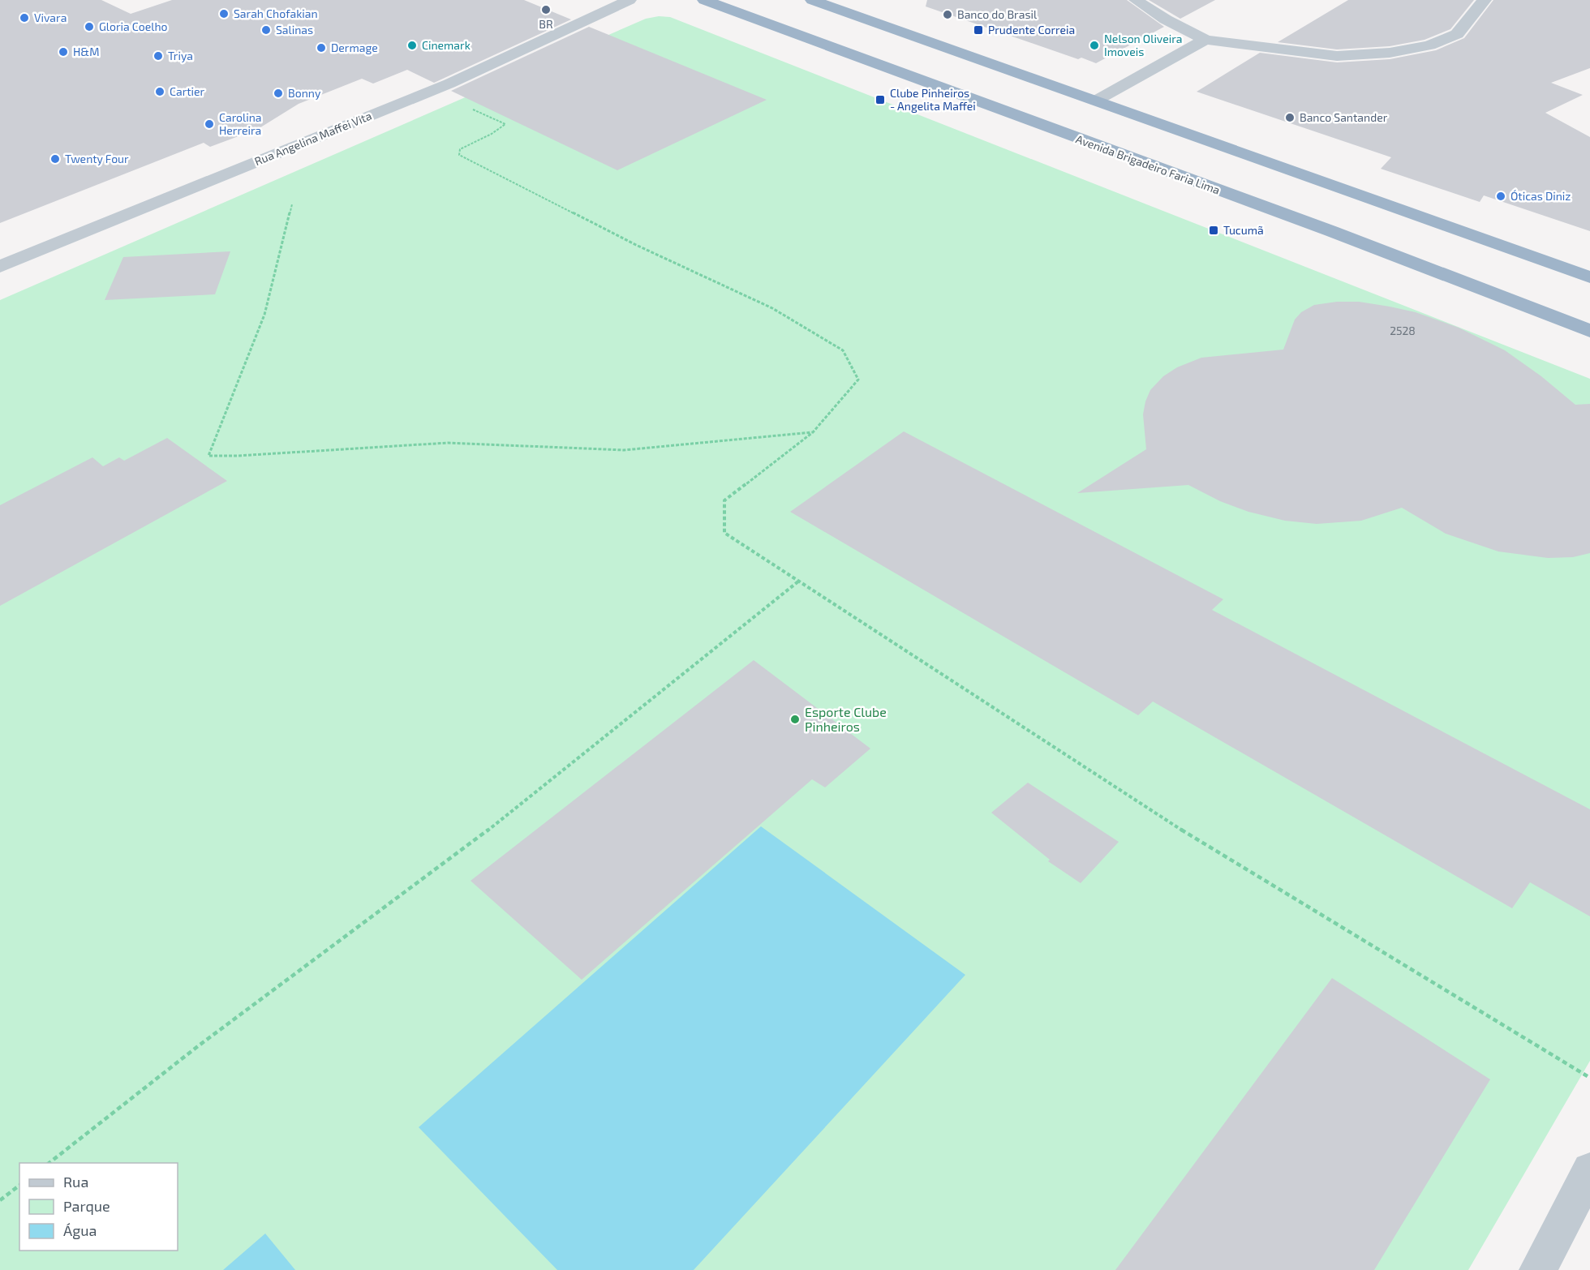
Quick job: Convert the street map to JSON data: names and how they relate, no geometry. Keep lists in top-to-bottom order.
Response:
{
  "streets": {
    "highway": ["Avenida Brigadeiro Faria Lima"],
    "street": ["Rua Angelina Maffei Vita"]
  },
  "places": {
    "other": [
      "BR",
      "Sarah Chofakian",
      "Banco do Brasil",
      "Vivara",
      "Gloria Coelho",
      "Salinas",
      "Cinemark",
      "Nelson Oliveira Imoveis",
      "Dermage",
      "H&M",
      "Triya",
      "Cartier",
      "Bonny",
      "Banco Santander",
      "Carolina Herreira",
      "Twenty Four",
      "Óticas Diniz",
      "Esporte Clube Pinheiros"
    ],
    "transit": ["Prudente Correia", "Clube Pinheiros - Angelita Maffei", "Tucumã"]
  },
  "house_numbers": ["2528"],
  "legend": ["Rua", "Parque", "Água"]
}
